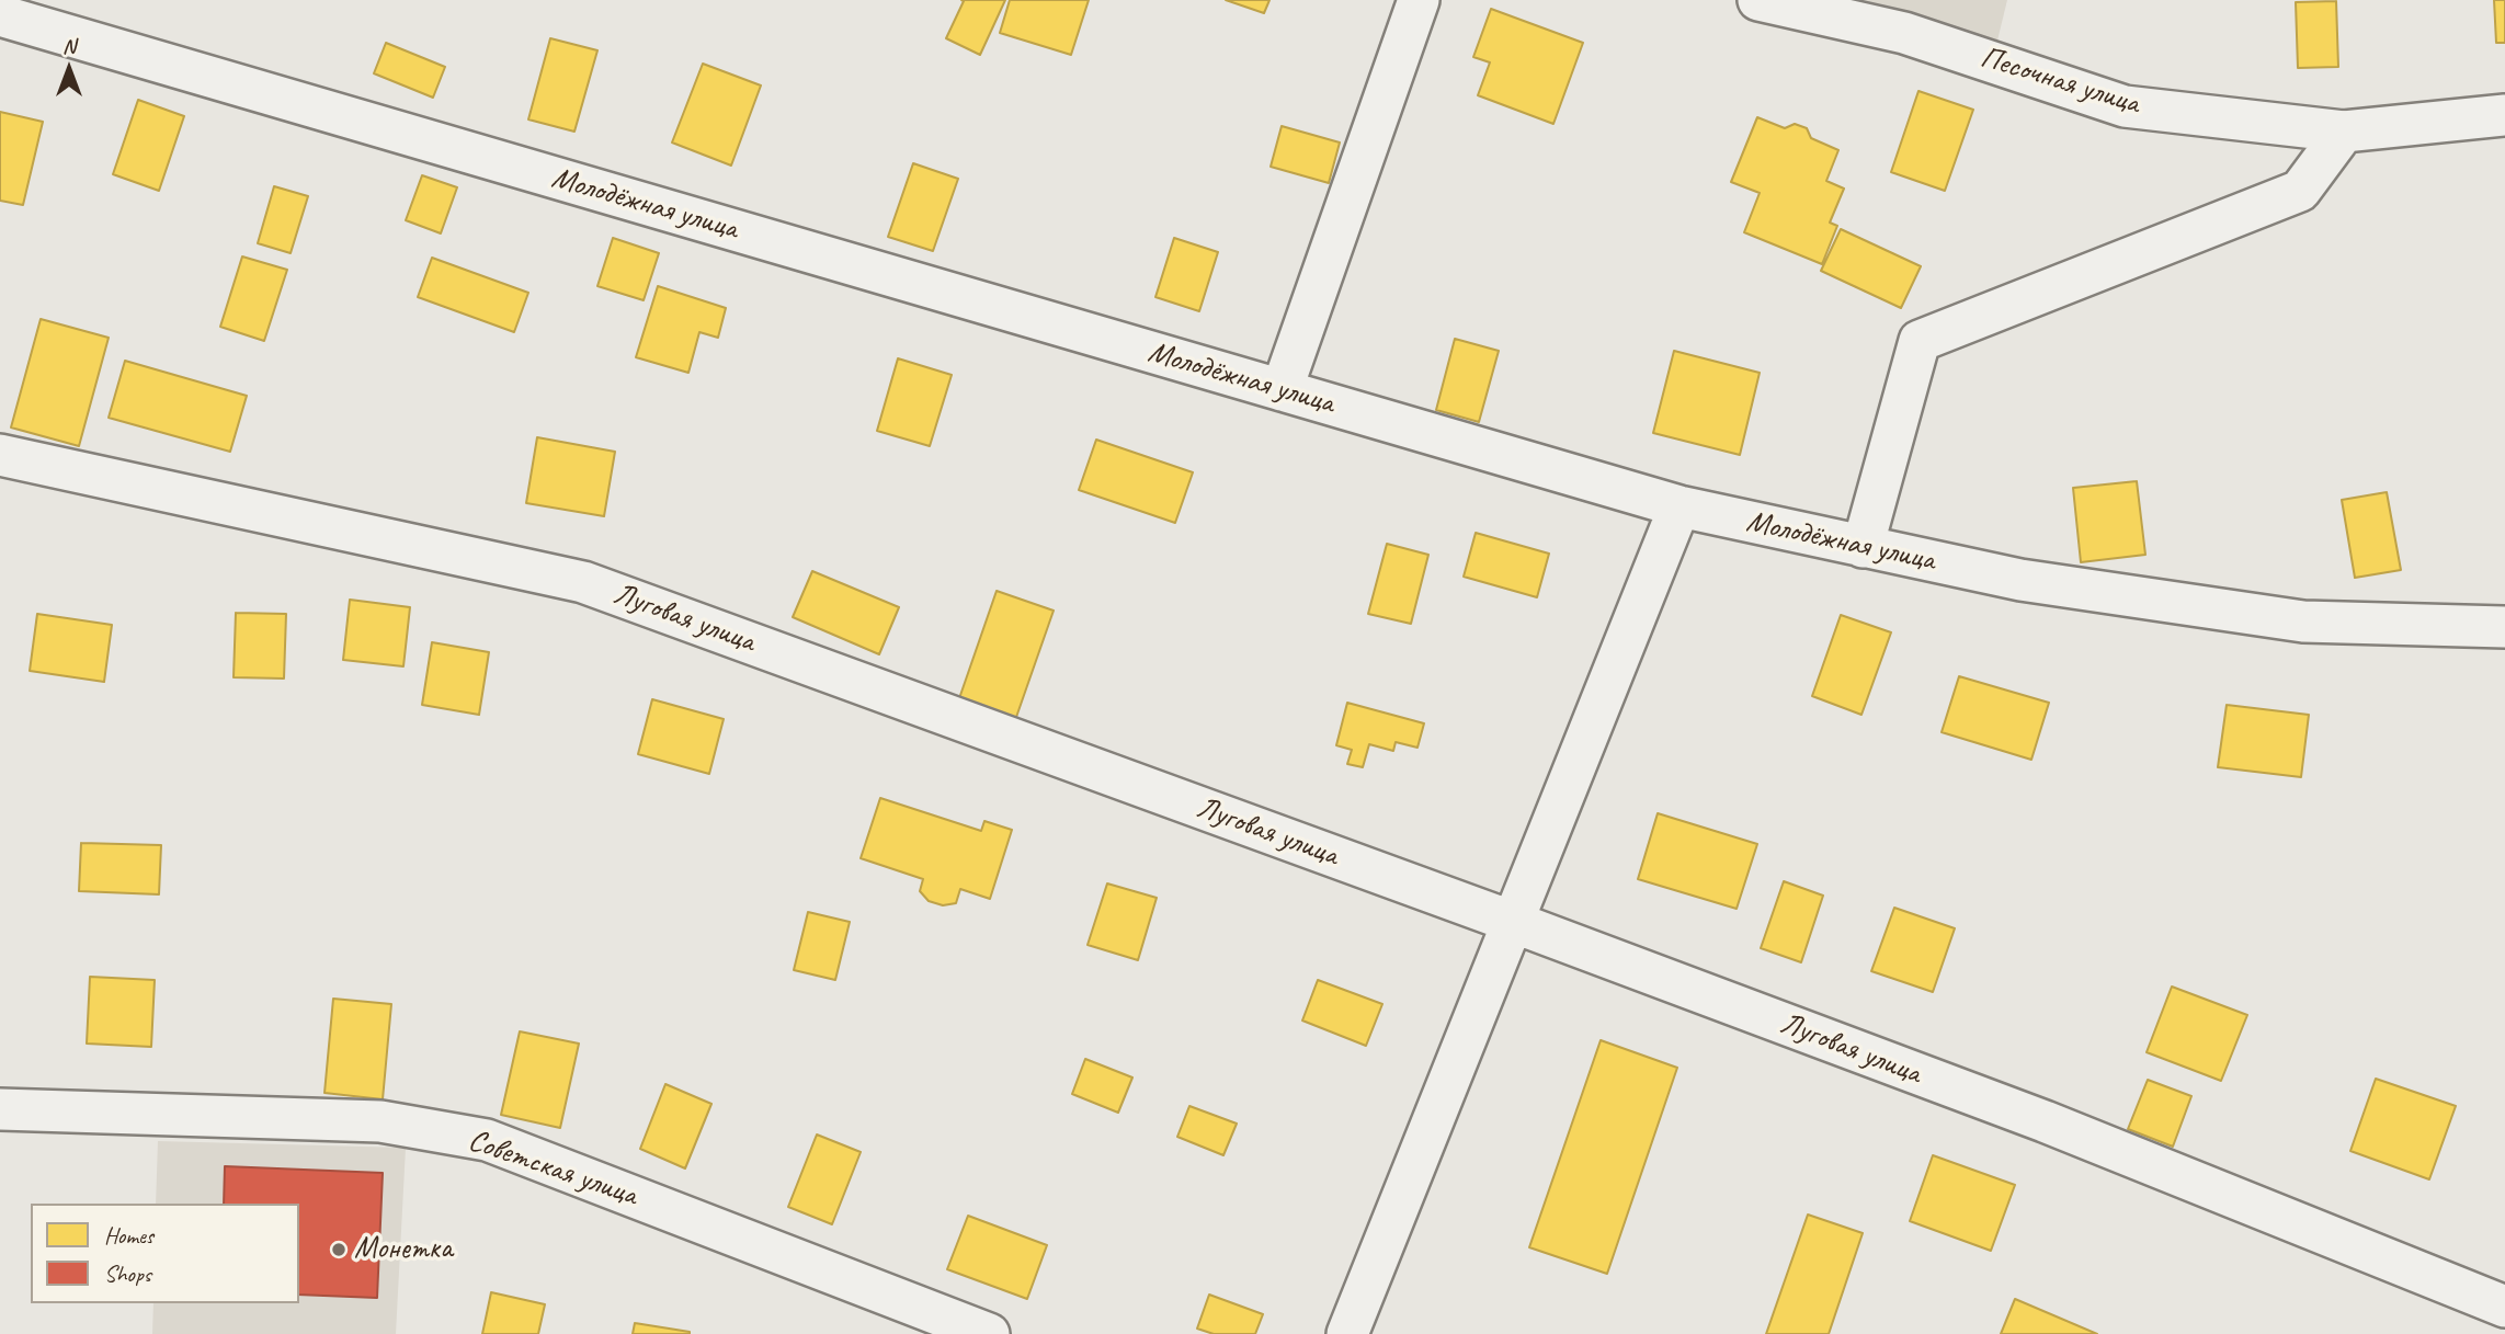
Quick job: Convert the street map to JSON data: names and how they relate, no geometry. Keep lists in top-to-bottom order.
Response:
{
  "streets": {
    "street": [
      "Песочная улица",
      "Молодёжная улица",
      "Луговая улица",
      "Советская улица"
    ]
  },
  "places": ["Монетка"],
  "legend": ["Homes", "Shops"],
  "north": "top"
}
